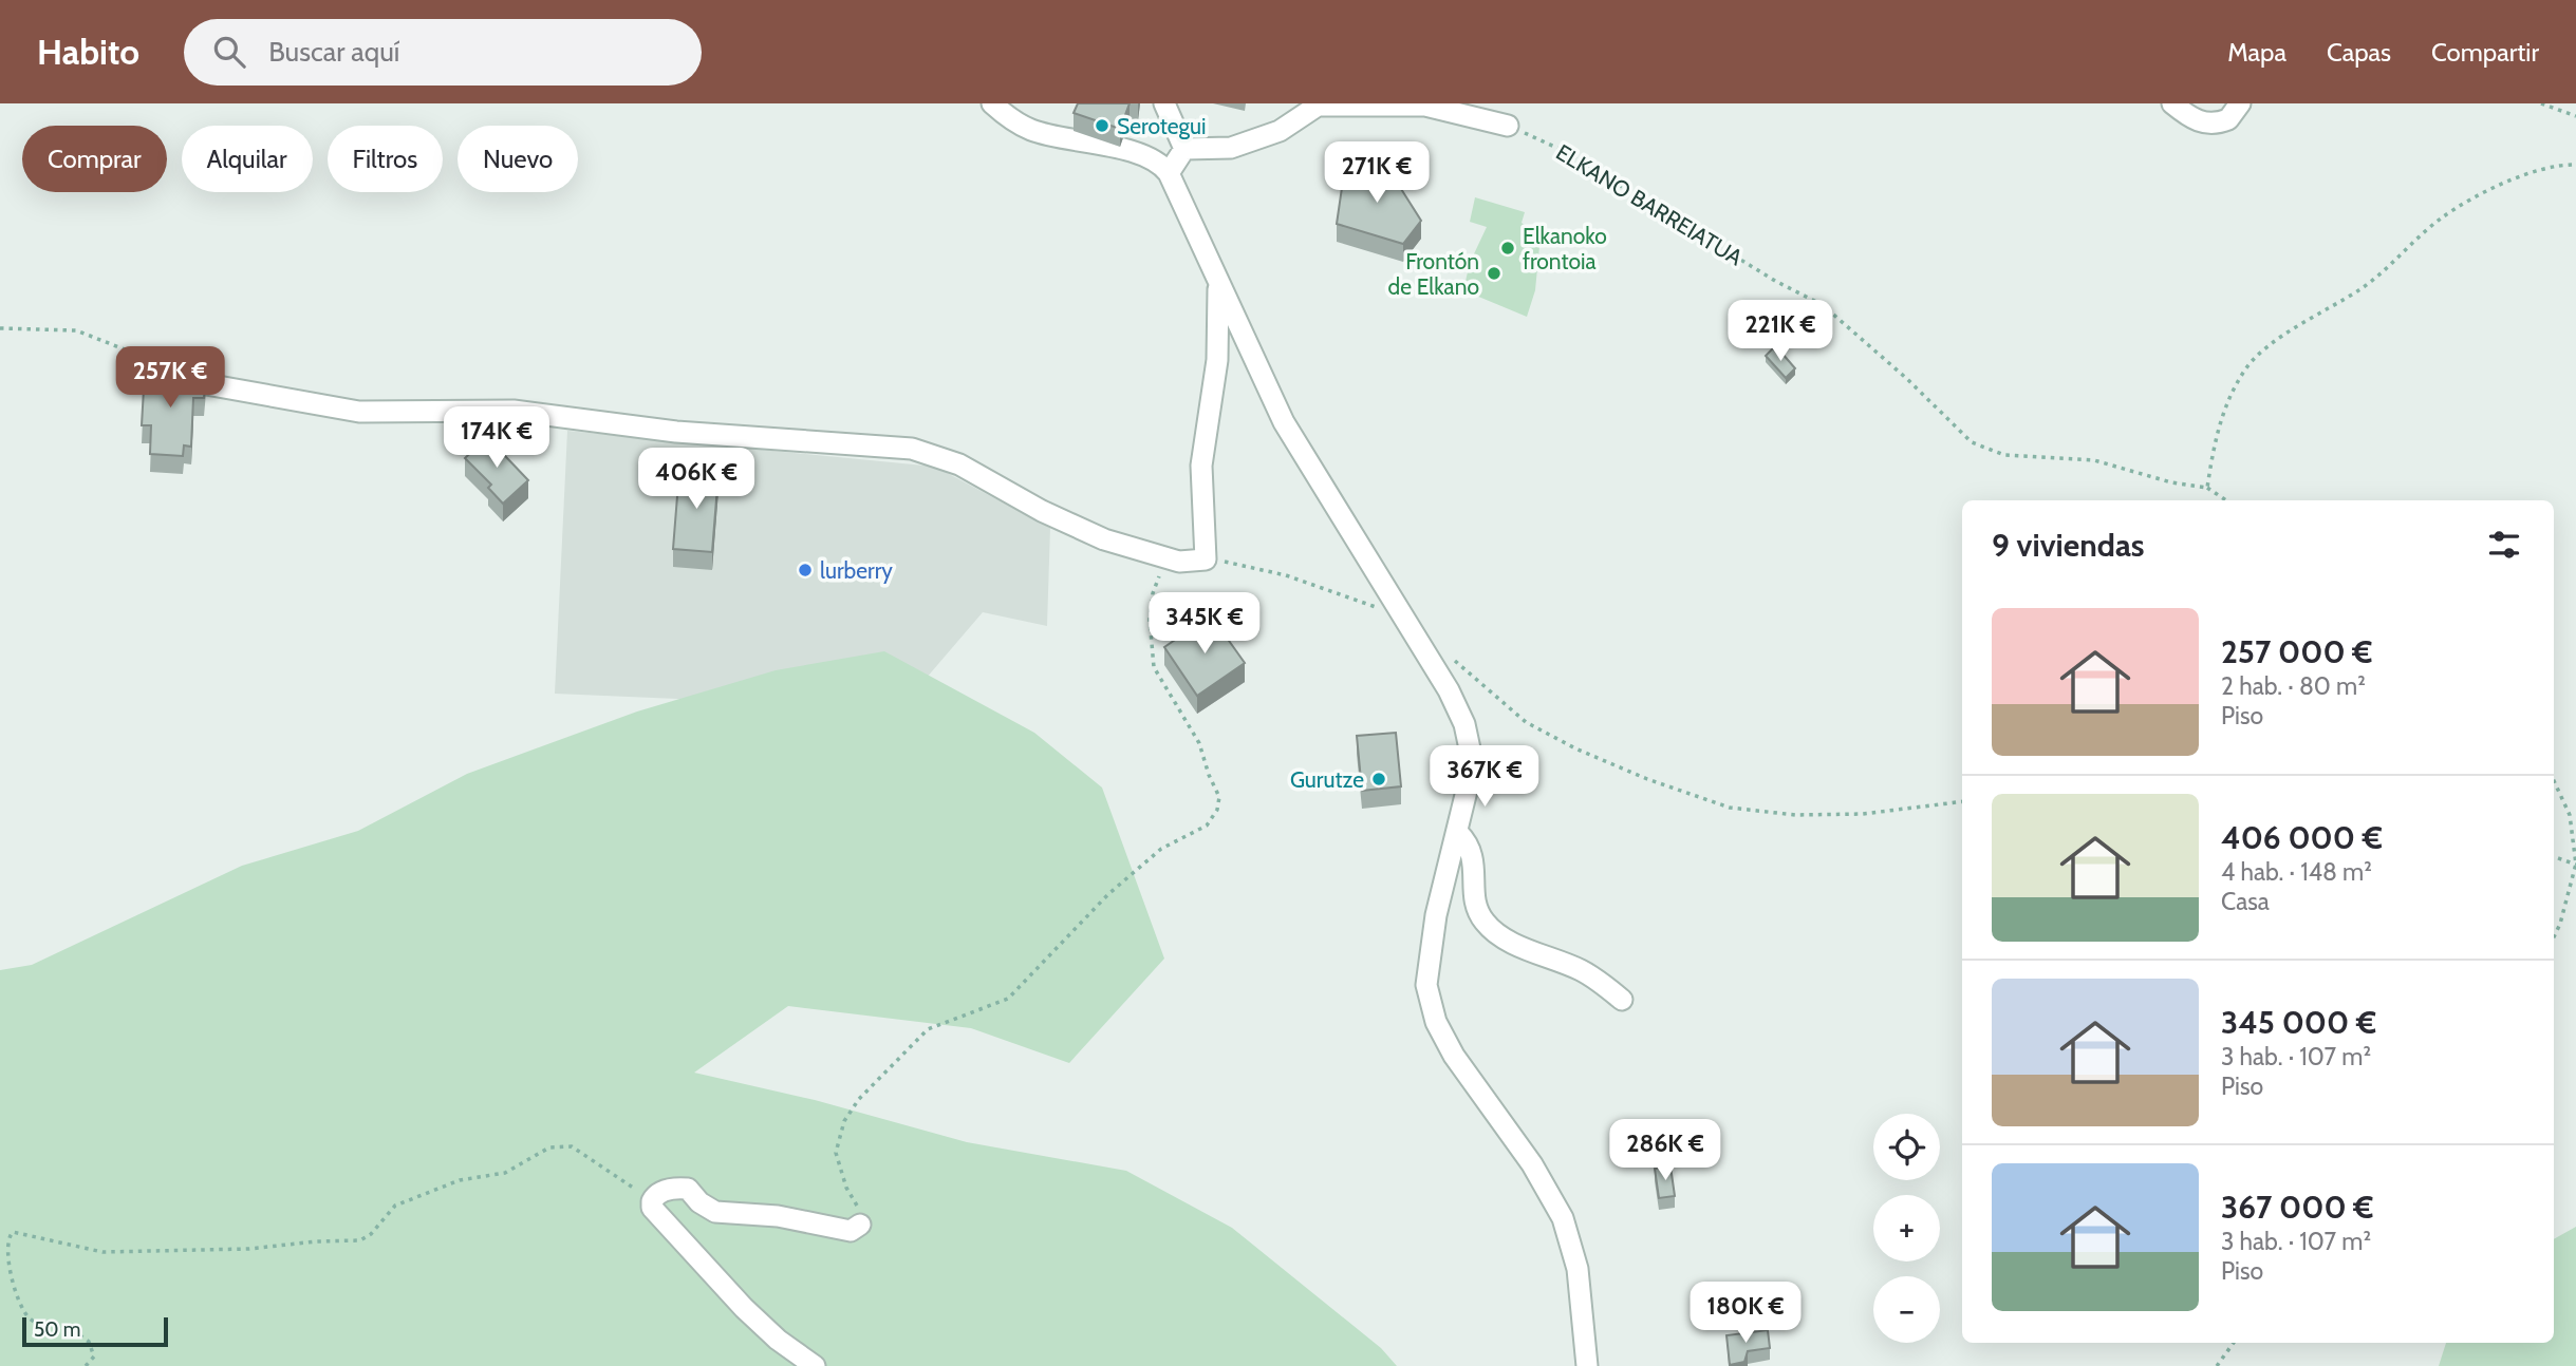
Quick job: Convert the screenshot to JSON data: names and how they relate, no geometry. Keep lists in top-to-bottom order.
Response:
{
  "streets": {
    "path": ["ELKANO BARREIATUA"]
  },
  "places": [
    "Serotegui",
    "Elkanoko frontoia",
    "Frontón de Elkano",
    "lurberry",
    "Gurutze"
  ],
  "scale_bar": "50 m",
  "page": {
    "header": "Habito",
    "search": "Buscar aquí",
    "nav": ["Mapa", "Capas", "Compartir"],
    "chip": [
      "Comprar",
      "Alquilar",
      "Filtros",
      "Nuevo"
    ],
    "price": [
      "271K €",
      "221K €",
      "257K €",
      "174K €",
      "406K €",
      "345K €",
      "367K €",
      "286K €",
      "180K €"
    ],
    "heading": "9 viviendas",
    "list": [
      {
        "name": "257 000 €",
        "note": "2 hab. · 80 m² · Piso"
      },
      {
        "name": "406 000 €",
        "note": "4 hab. · 148 m² · Casa"
      },
      {
        "name": "345 000 €",
        "note": "3 hab. · 107 m² · Piso"
      },
      {
        "name": "367 000 €",
        "note": "3 hab. · 107 m² · Piso"
      }
    ],
    "map_buttons": ["+", "−"],
    "scale": "50 m"
  }
}
